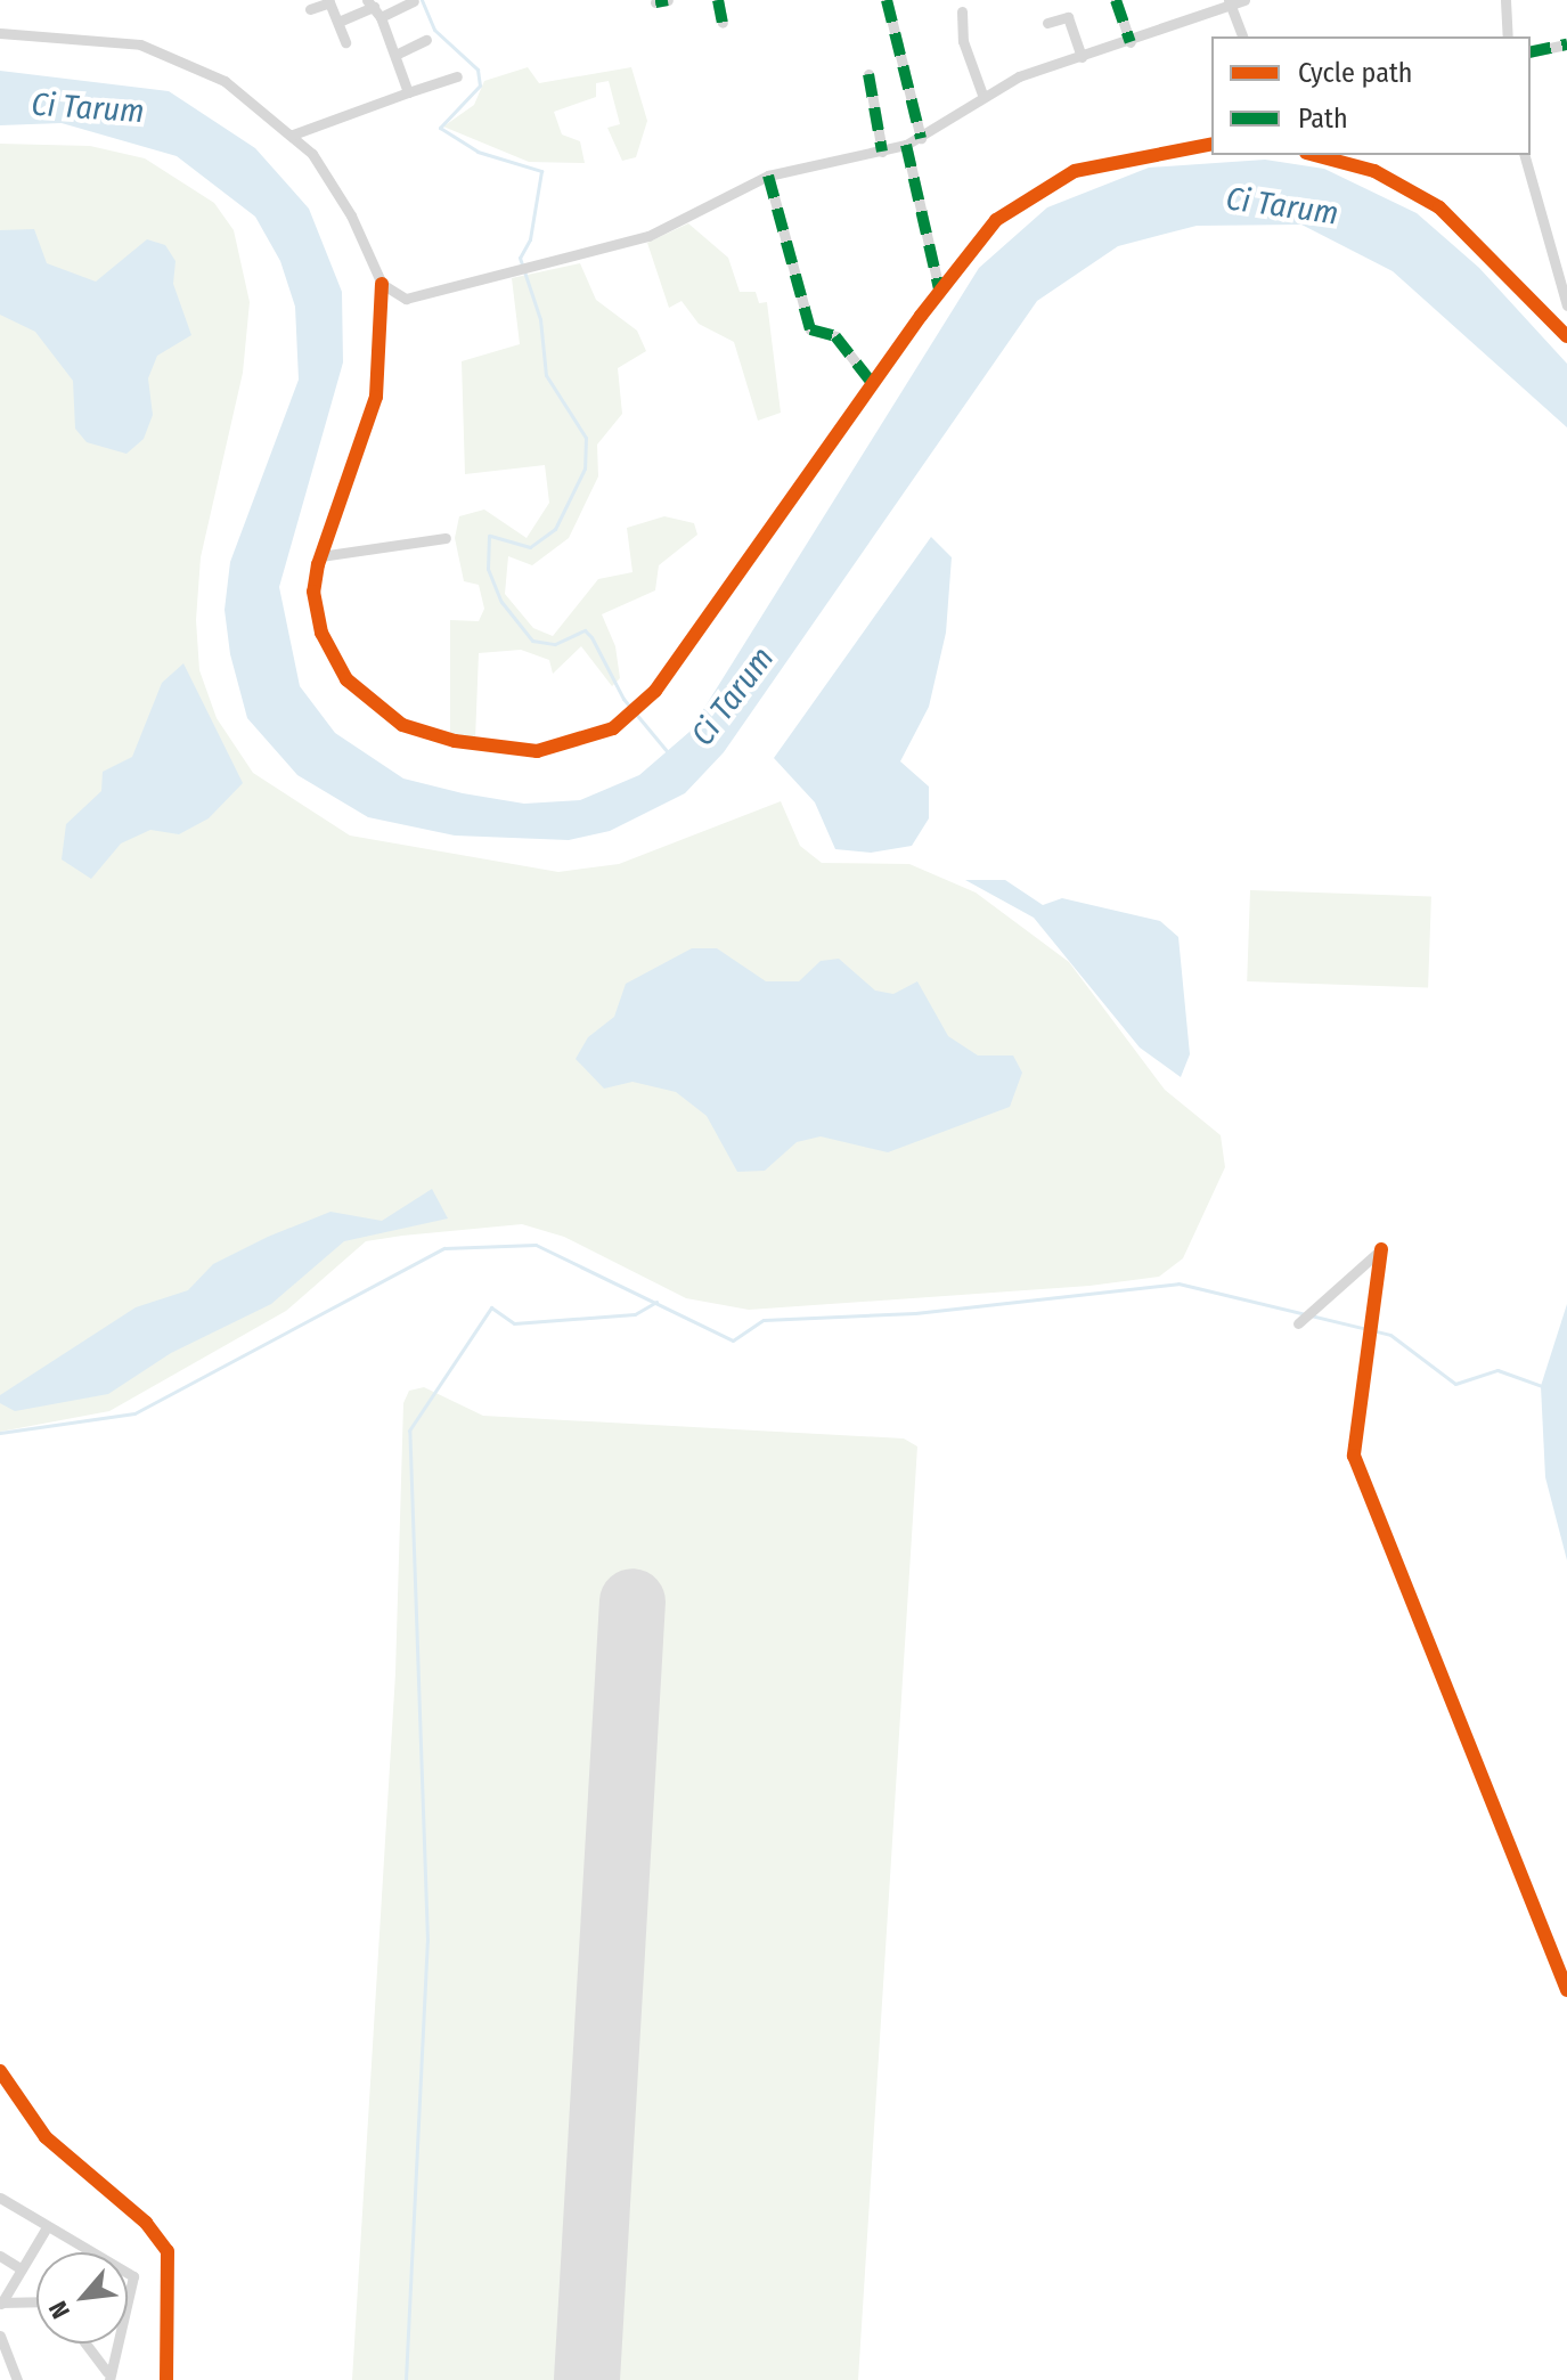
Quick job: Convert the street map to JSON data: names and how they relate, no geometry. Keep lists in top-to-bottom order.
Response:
{
  "water": ["Ci Tarum"],
  "legend": ["Cycle path", "Path"],
  "north": "bottom left"
}
